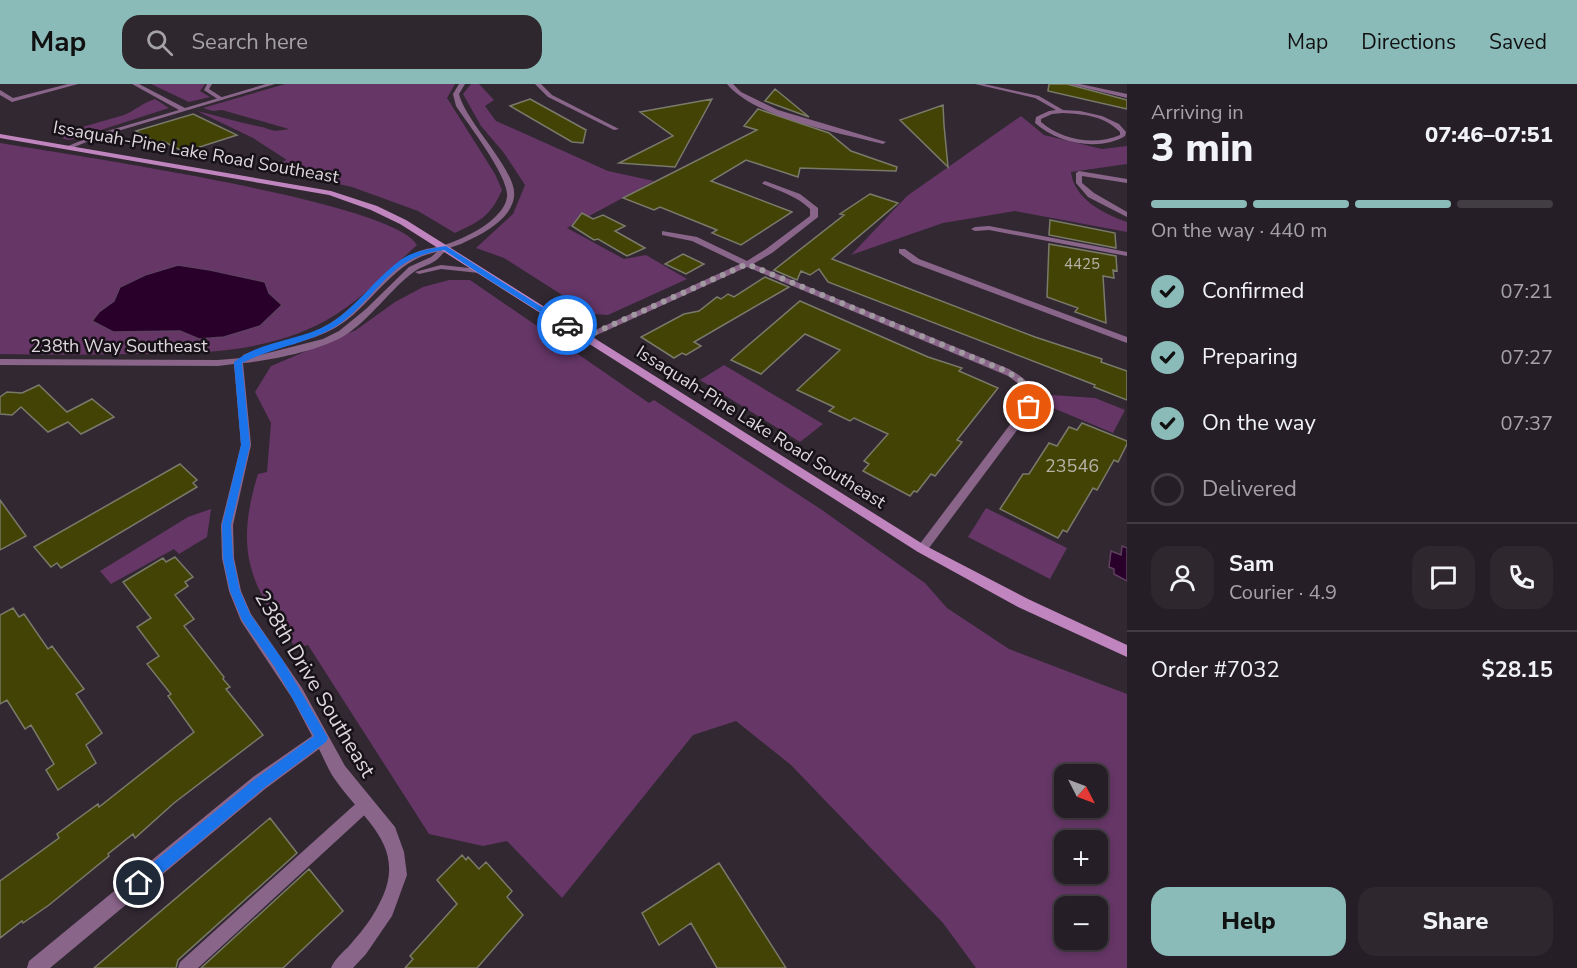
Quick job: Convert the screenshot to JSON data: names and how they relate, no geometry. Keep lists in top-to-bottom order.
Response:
{
  "streets": {
    "main road": ["Issaquah-Pine Lake Road Southeast"],
    "street": ["238th Way Southeast", "238th Drive Southeast"]
  },
  "crossings": [
    ["Issaquah-Pine Lake Road Southeast", "238th Way Southeast"],
    ["238th Way Southeast", "238th Drive Southeast"]
  ],
  "house_numbers": ["4425", "23546"],
  "north": "bottom right",
  "page": {
    "header": "Map",
    "search": "Search here",
    "nav": ["Map", "Directions", "Saved"],
    "heading": ["3 min", "Arriving in", "07:46–07:51"],
    "panel": [
      "Sam",
      "Courier · 4.9",
      "Order #7032",
      "$28.15"
    ],
    "bar": "On the way · 440 m",
    "list": [
      ["Confirmed", "07:21"],
      ["Preparing", "07:27"],
      ["On the way", "07:37"],
      "Delivered"
    ],
    "map_buttons": ["+", "−"],
    "buttons": ["Help", "Share"]
  }
}
